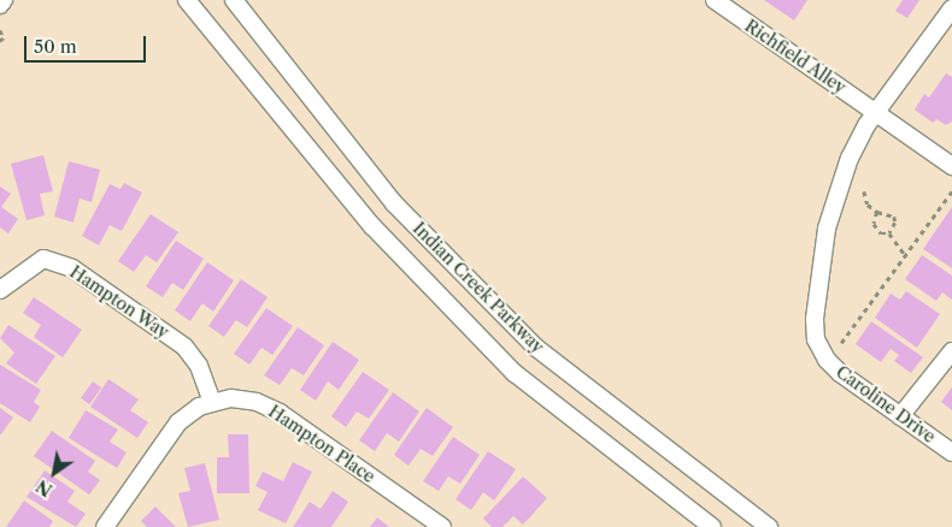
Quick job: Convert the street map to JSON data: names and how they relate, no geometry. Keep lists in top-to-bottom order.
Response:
{
  "streets": {
    "street": [
      "Richfield Alley",
      "Indian Creek Parkway",
      "Hampton Way",
      "Caroline Drive",
      "Hampton Place"
    ]
  },
  "crossings": [
    ["Richfield Alley", "Caroline Drive"],
    ["Hampton Way", "Hampton Place"]
  ],
  "scale_bar": "50 m",
  "north": "bottom left"
}
